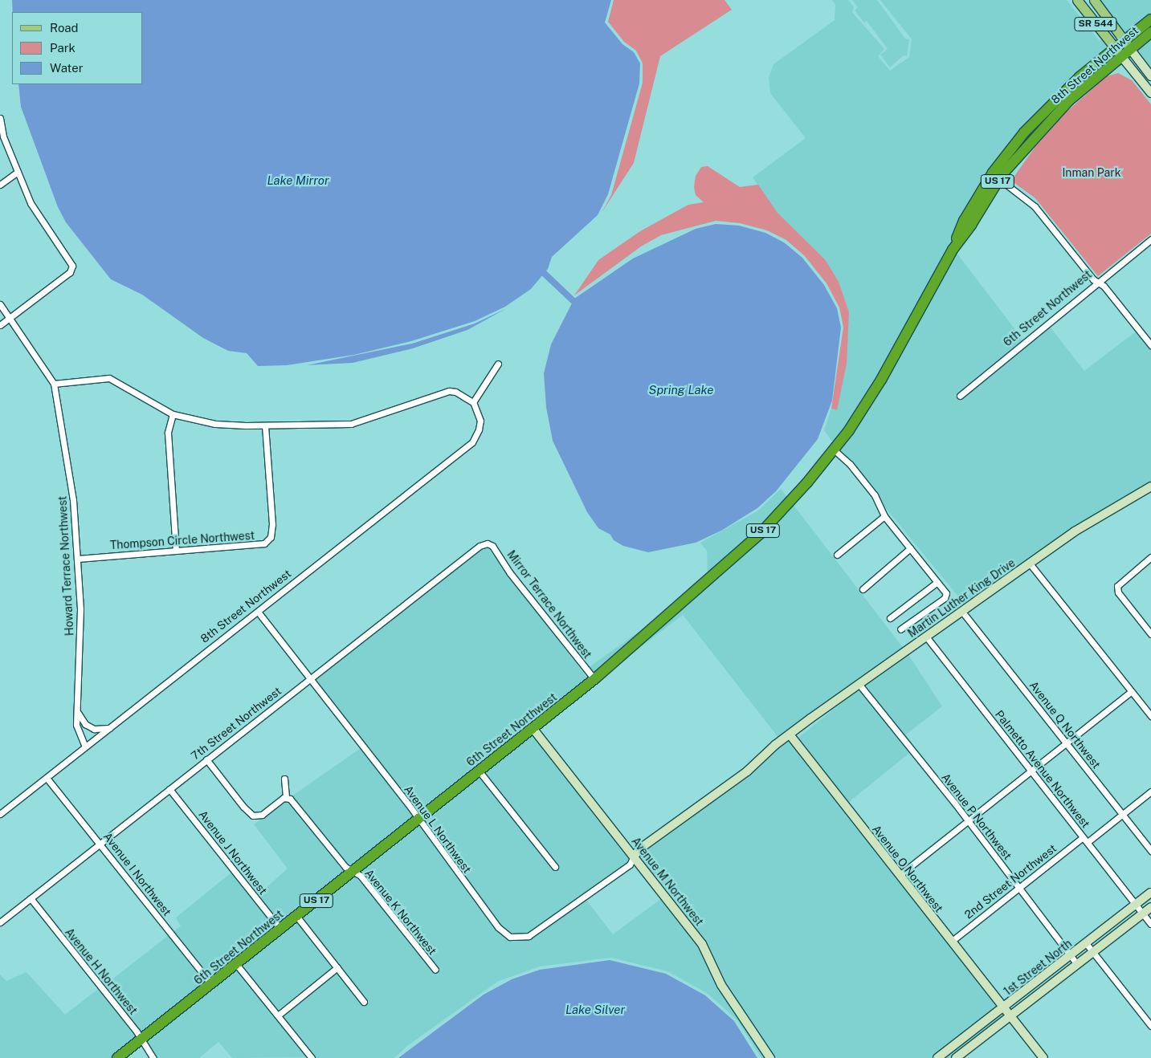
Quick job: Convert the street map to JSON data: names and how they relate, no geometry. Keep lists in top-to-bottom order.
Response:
{
  "streets": {
    "highway": ["8th Street Northwest", "US 17", "6th Street Northwest"],
    "main road": ["SR 544"],
    "street": [
      "Thompson Circle Northwest",
      "Howard Terrace Northwest",
      "Martin Luther King Drive",
      "Mirror Terrace Northwest",
      "7th Street Northwest",
      "Avenue Q Northwest",
      "Palmetto Avenue Northwest",
      "Avenue P Northwest",
      "Avenue L Northwest",
      "Avenue J Northwest",
      "Avenue O Northwest",
      "Avenue I Northwest",
      "Avenue M Northwest",
      "2nd Street Northwest",
      "Avenue K Northwest",
      "1st Street North",
      "Avenue H Northwest"
    ]
  },
  "crossings": [
    ["SR 544", "8th Street Northwest"],
    ["8th Street Northwest", "6th Street Northwest"],
    ["8th Street Northwest", "Howard Terrace Northwest"],
    ["8th Street Northwest", "Avenue L Northwest"],
    ["8th Street Northwest", "Avenue I Northwest"],
    ["6th Street Northwest", "Mirror Terrace Northwest"],
    ["6th Street Northwest", "Avenue L Northwest"],
    ["6th Street Northwest", "Avenue J Northwest"],
    ["6th Street Northwest", "Avenue I Northwest"],
    ["6th Street Northwest", "Avenue M Northwest"],
    ["6th Street Northwest", "Avenue K Northwest"],
    ["6th Street Northwest", "Avenue H Northwest"],
    ["Thompson Circle Northwest", "Howard Terrace Northwest"],
    ["Martin Luther King Drive", "Avenue Q Northwest"],
    ["Martin Luther King Drive", "Palmetto Avenue Northwest"],
    ["Martin Luther King Drive", "Avenue P Northwest"],
    ["Martin Luther King Drive", "Avenue L Northwest"],
    ["Martin Luther King Drive", "Avenue O Northwest"],
    ["Martin Luther King Drive", "Avenue M Northwest"],
    ["Mirror Terrace Northwest", "7th Street Northwest"],
    ["7th Street Northwest", "Avenue L Northwest"],
    ["7th Street Northwest", "Avenue J Northwest"],
    ["7th Street Northwest", "Avenue I Northwest"],
    ["7th Street Northwest", "Avenue H Northwest"],
    ["Palmetto Avenue Northwest", "2nd Street Northwest"],
    ["Palmetto Avenue Northwest", "1st Street North"],
    ["Avenue P Northwest", "2nd Street Northwest"],
    ["Avenue P Northwest", "1st Street North"],
    ["Avenue L Northwest", "Avenue M Northwest"],
    ["Avenue O Northwest", "2nd Street Northwest"],
    ["Avenue O Northwest", "1st Street North"]
  ],
  "water": ["Lake Mirror", "Spring Lake", "Lake Silver"],
  "parks": ["Inman Park"],
  "legend": ["Road", "Park", "Water"]
}
